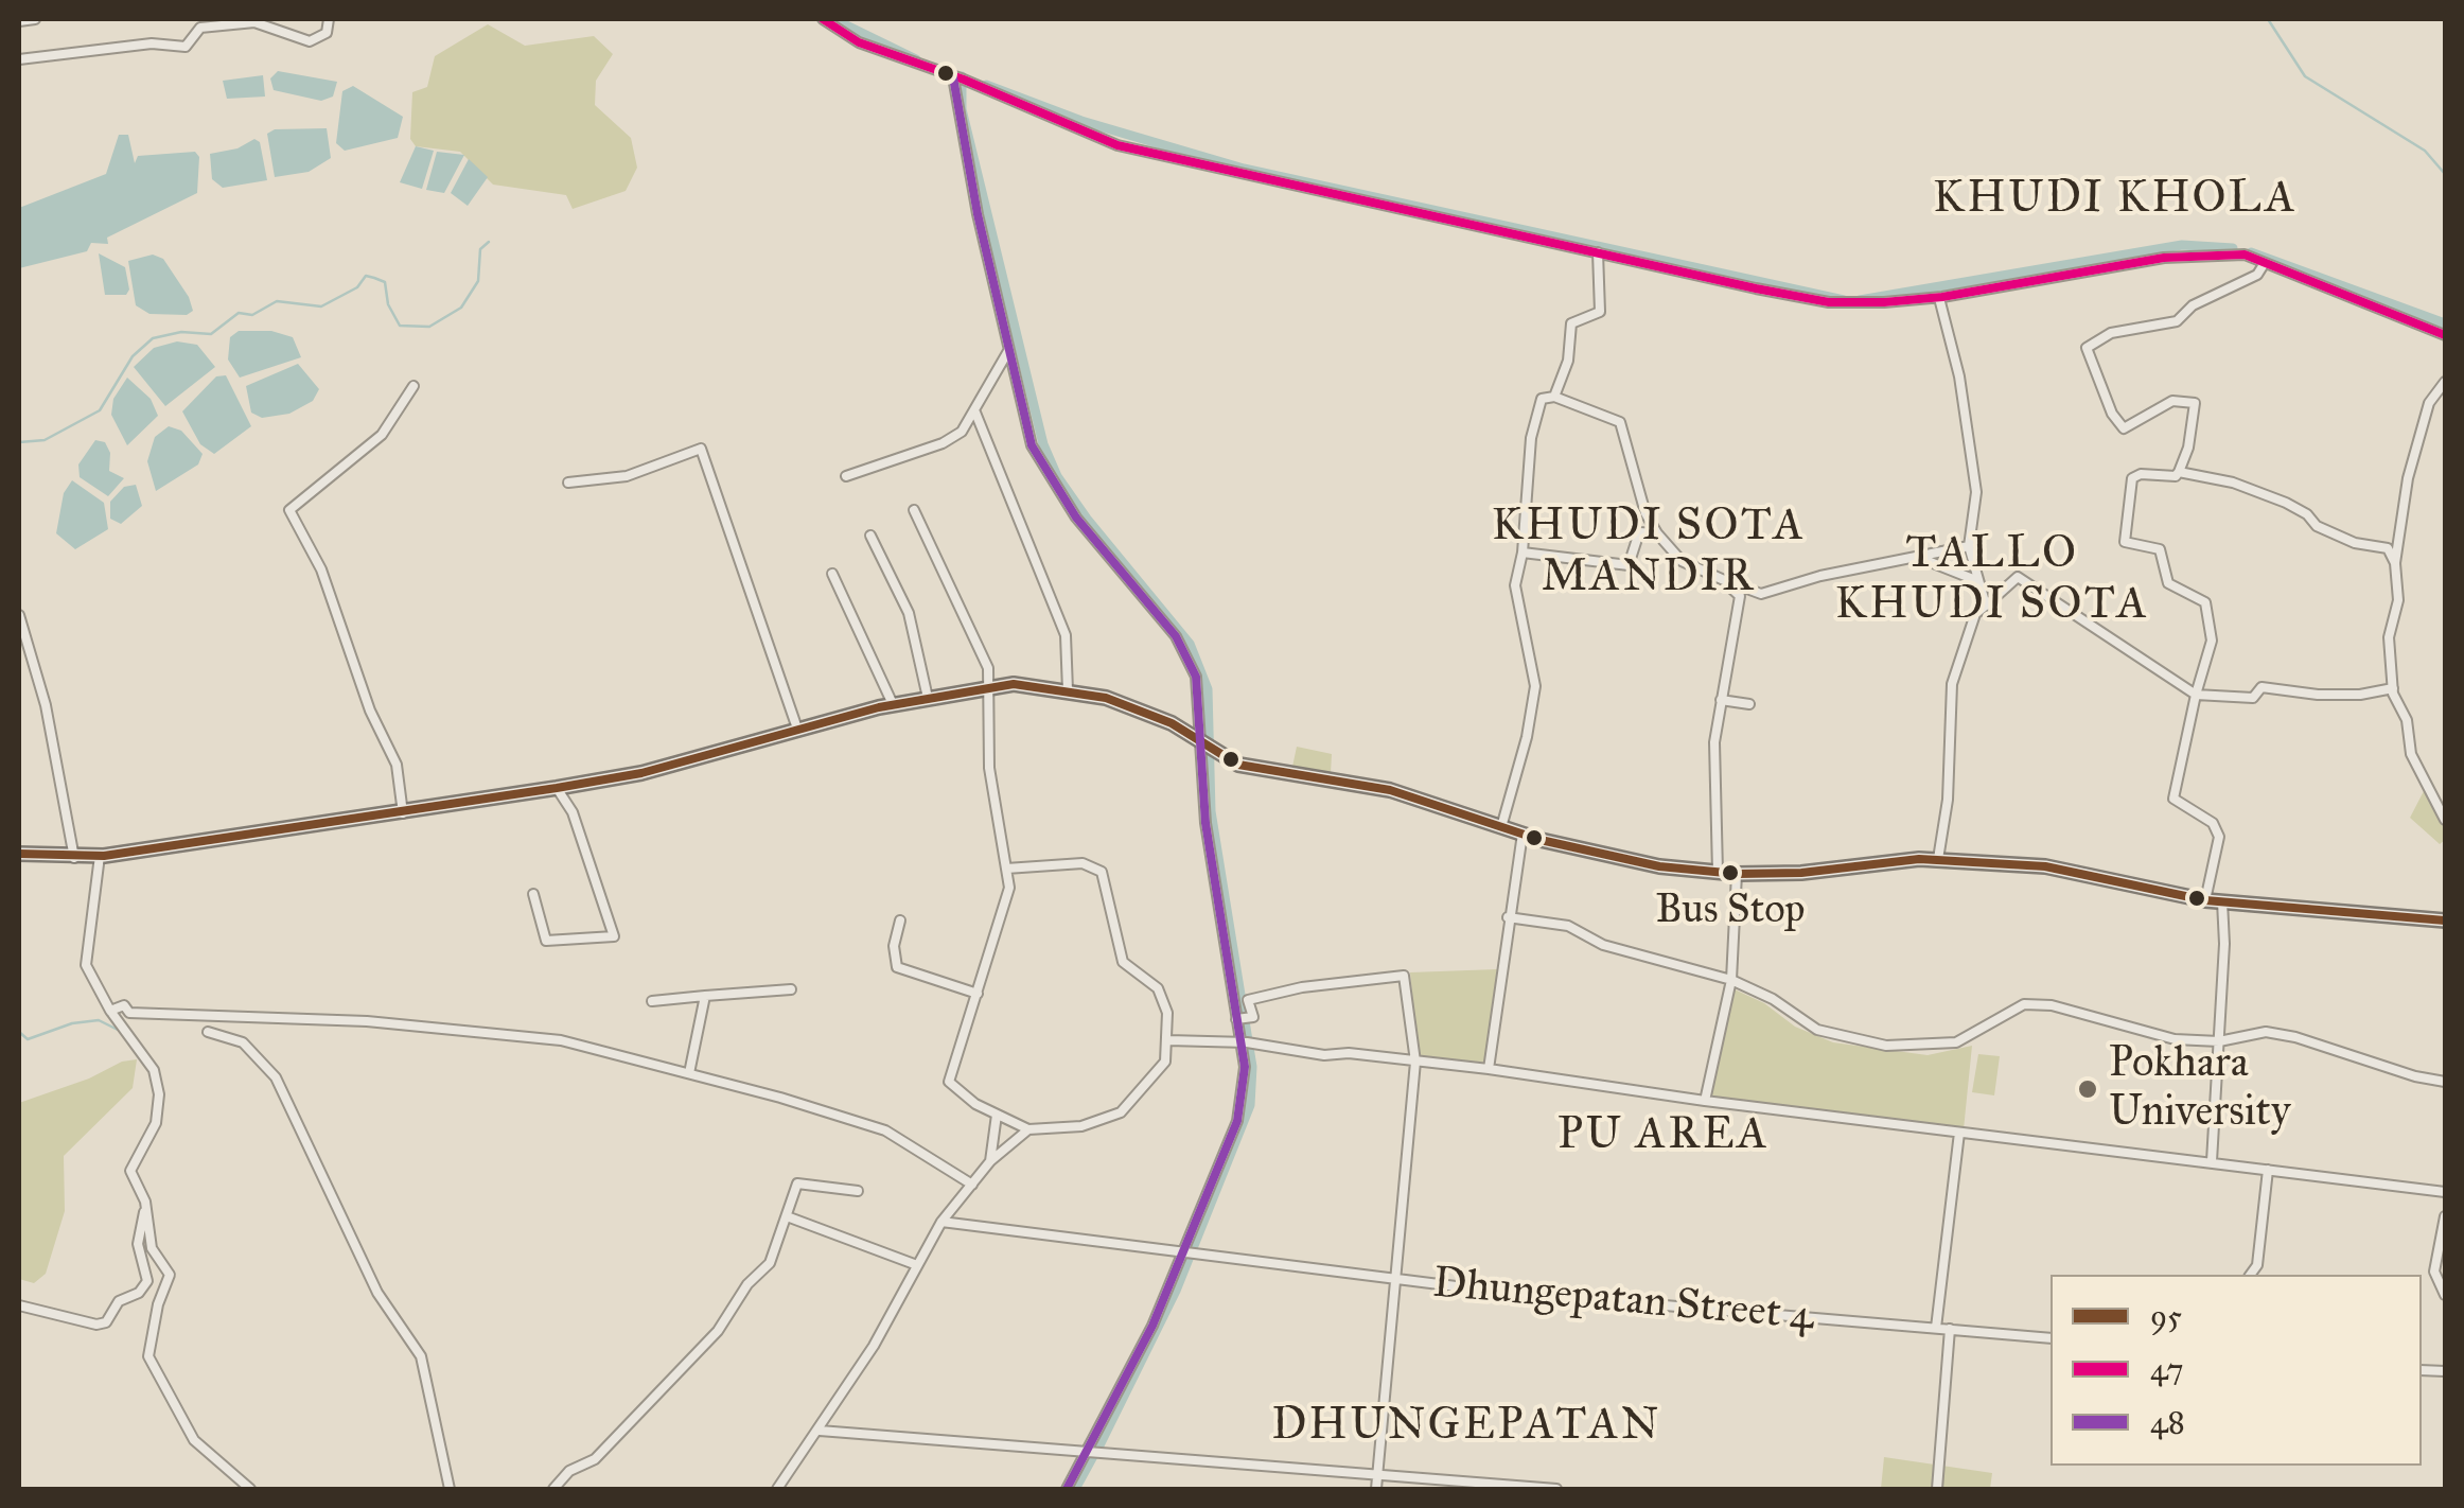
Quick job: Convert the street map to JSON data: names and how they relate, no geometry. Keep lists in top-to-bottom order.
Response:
{
  "streets": {
    "street": ["Dhungepatan Street 4"]
  },
  "districts": [
    "KHUDI KHOLA",
    "KHUDI SOTA MANDIR",
    "TALLO KHUDI SOTA",
    "PU AREA",
    "DHUNGEPATAN"
  ],
  "places": ["Bus Stop", "Pokhara University"],
  "lines": ["transit line 47", "transit line 48", "transit line 95"],
  "legend": ["95", "47", "48"]
}
